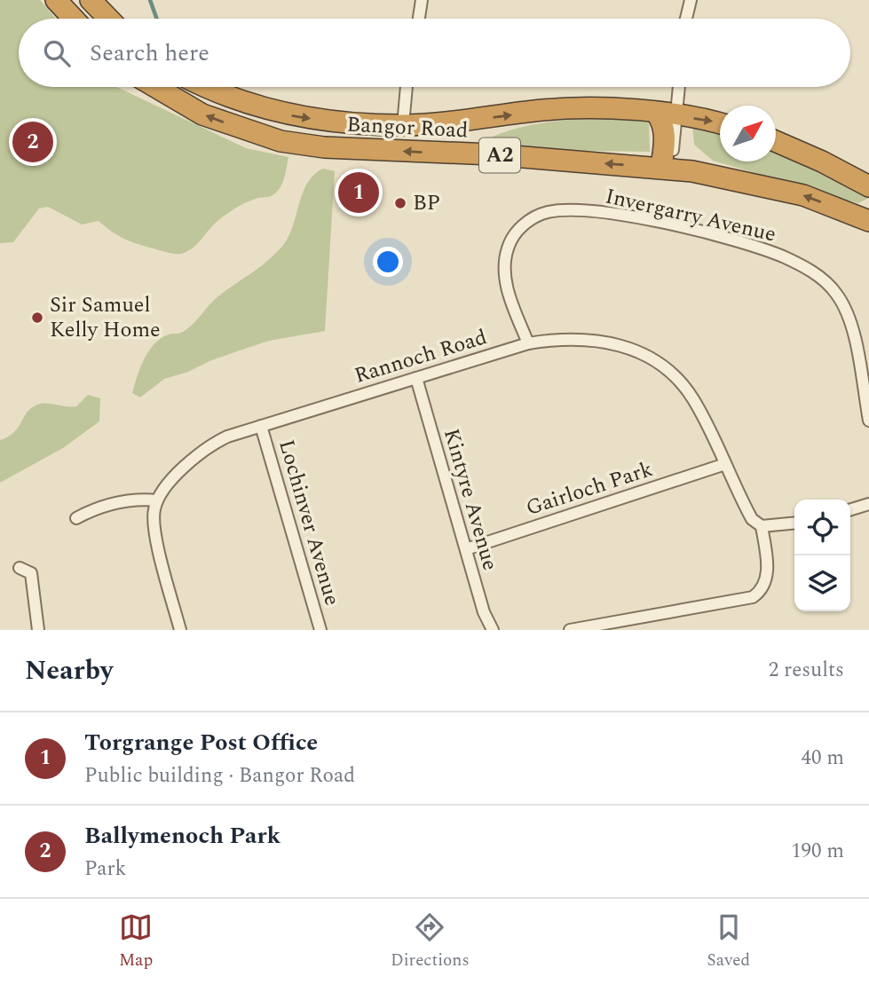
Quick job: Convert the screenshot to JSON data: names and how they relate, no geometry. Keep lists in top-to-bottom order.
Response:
{
  "streets": {
    "highway": ["Bangor Road", "A2"],
    "street": [
      "Invergarry Avenue",
      "Rannoch Road",
      "Gairloch Park",
      "Kintyre Avenue",
      "Lochinver Avenue"
    ]
  },
  "crossings": [
    ["Invergarry Avenue", "Rannoch Road"],
    ["Rannoch Road", "Gairloch Park"],
    ["Rannoch Road", "Kintyre Avenue"],
    ["Rannoch Road", "Lochinver Avenue"],
    ["Gairloch Park", "Kintyre Avenue"]
  ],
  "places": ["BP", "Sir Samuel Kelly Home"],
  "north": "top right",
  "page": {
    "search": "Search here",
    "pins": ["2", "1"],
    "heading": ["Nearby", "2 results"],
    "list": [
      {
        "mark": "1",
        "name": "Torgrange Post Office",
        "note": "Public building · Bangor Road",
        "value": "40 m"
      },
      {
        "mark": "2",
        "name": "Ballymenoch Park",
        "note": "Park",
        "value": "190 m"
      }
    ],
    "nav": ["Map", "Directions", "Saved"]
  }
}
